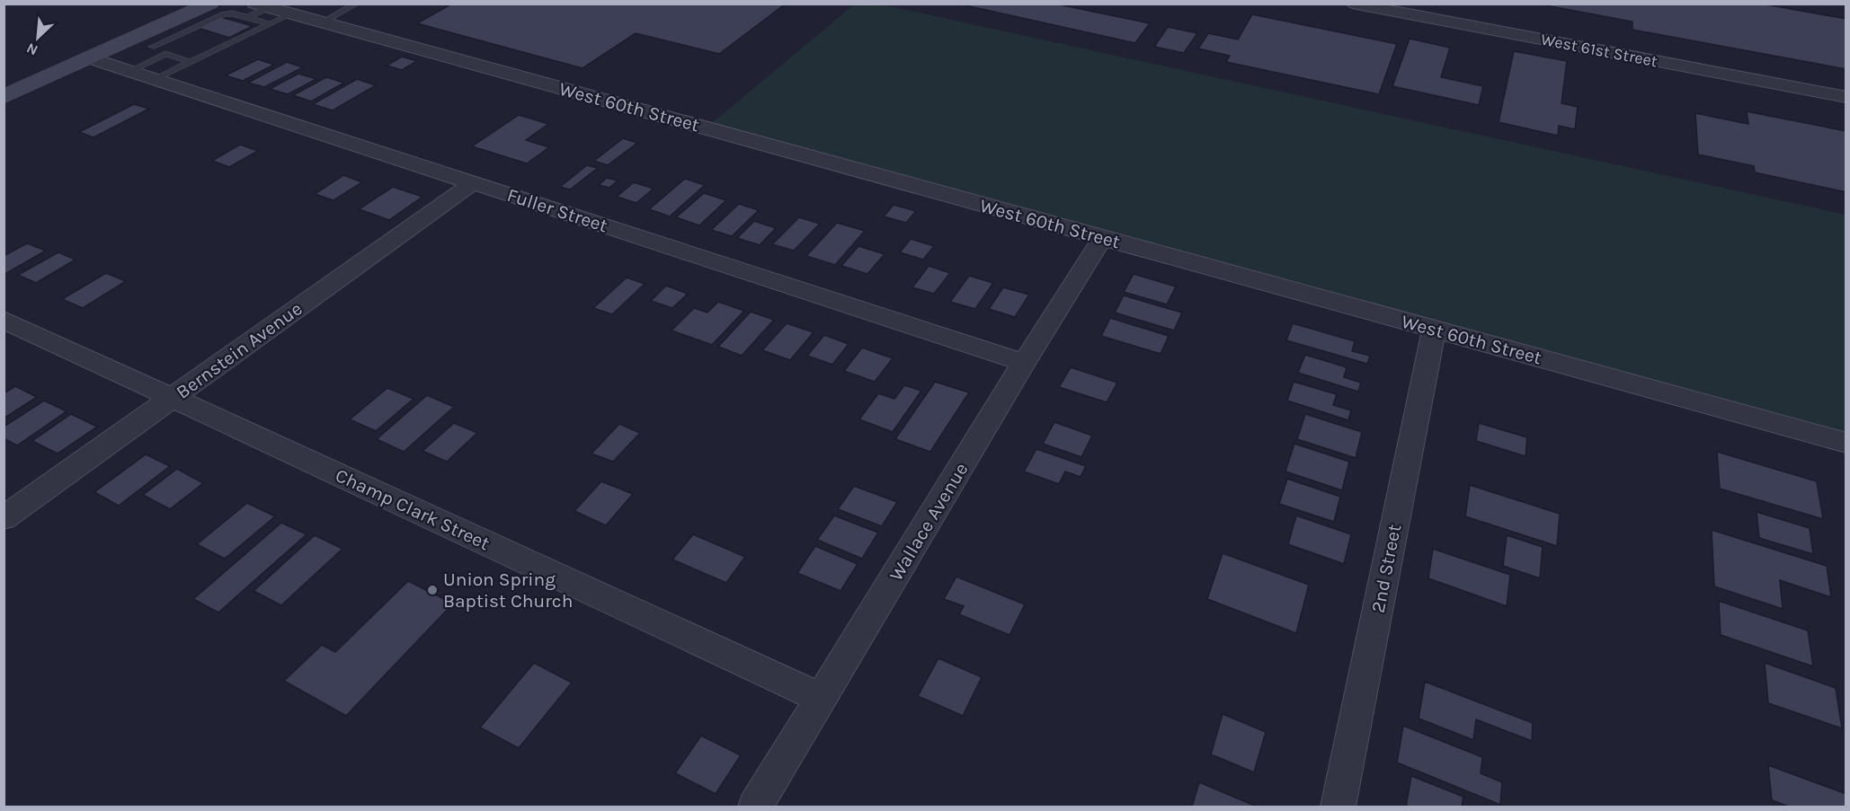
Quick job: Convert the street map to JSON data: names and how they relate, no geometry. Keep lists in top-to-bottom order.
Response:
{
  "streets": {
    "street": [
      "West 61st Street",
      "West 60th Street",
      "Fuller Street",
      "Bernstein Avenue",
      "Champ Clark Street",
      "Wallace Avenue",
      "2nd Street"
    ]
  },
  "crossings": [
    ["West 60th Street", "Wallace Avenue"],
    ["West 60th Street", "2nd Street"],
    ["Fuller Street", "Bernstein Avenue"],
    ["Fuller Street", "Wallace Avenue"],
    ["Bernstein Avenue", "Champ Clark Street"],
    ["Champ Clark Street", "Wallace Avenue"]
  ],
  "places": ["Union Spring Baptist Church"],
  "north": "bottom left"
}
